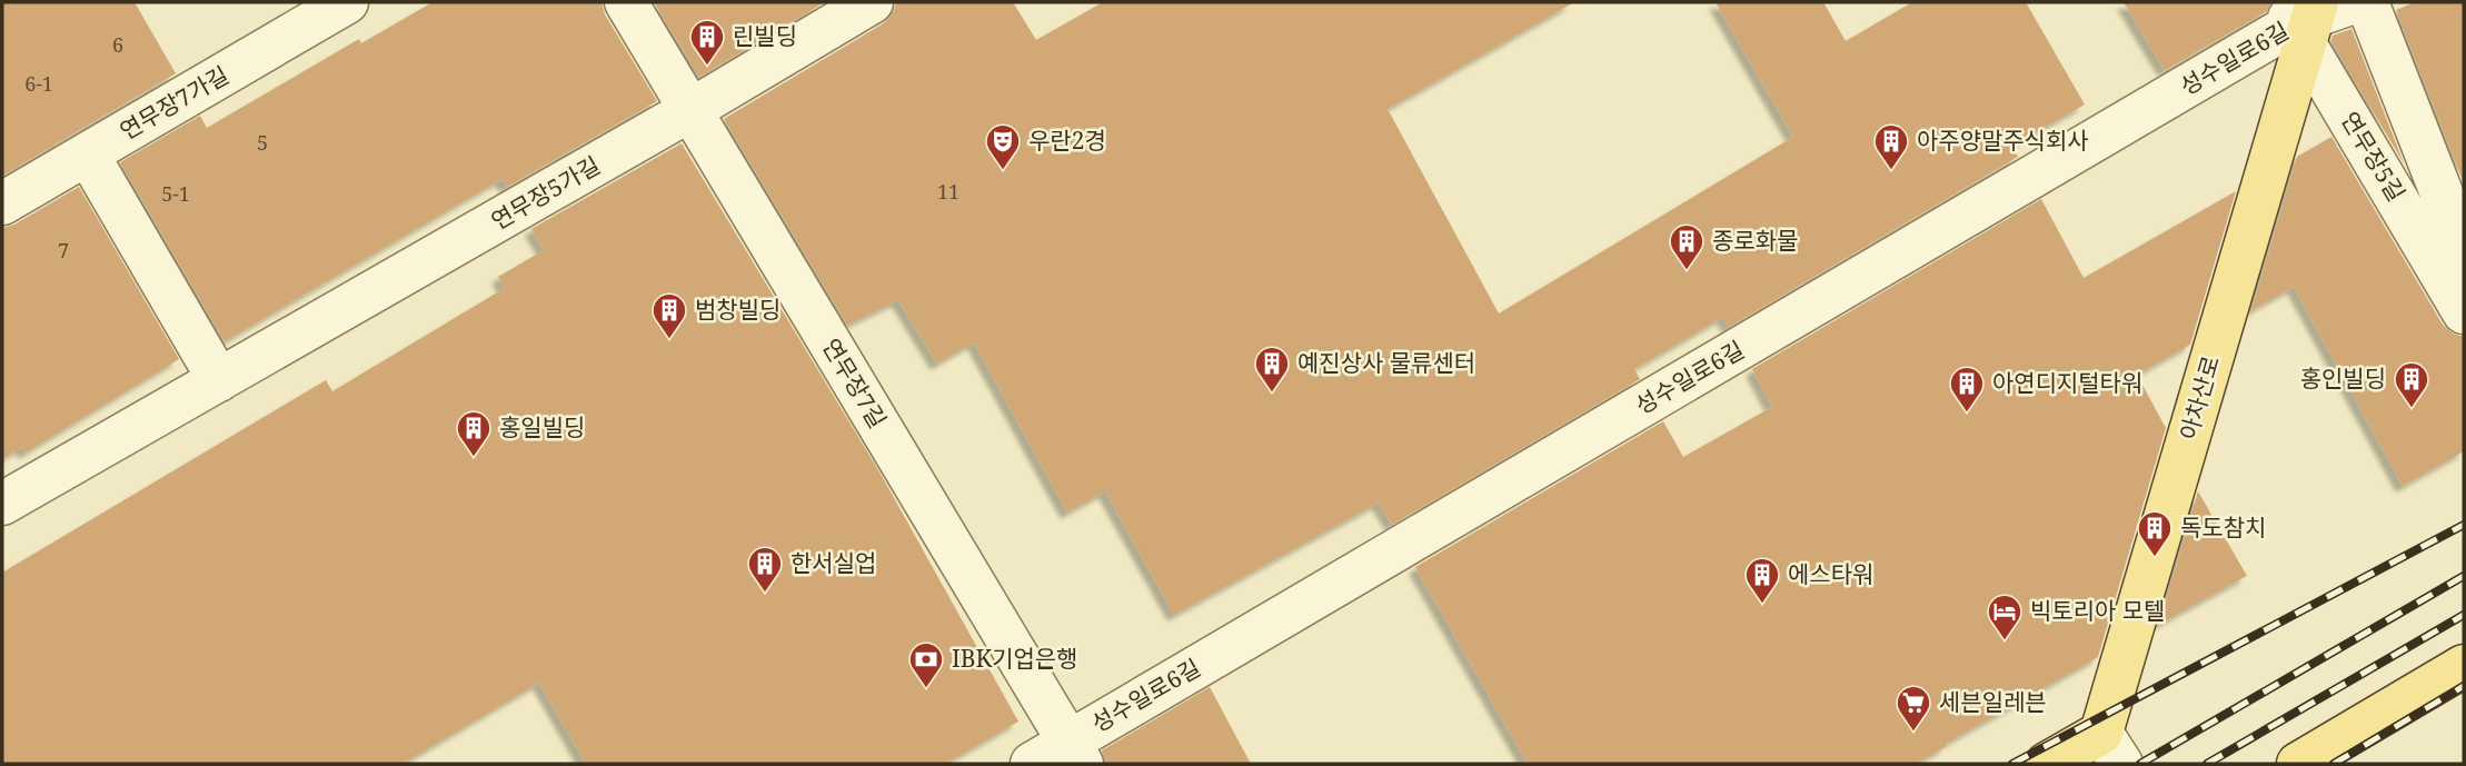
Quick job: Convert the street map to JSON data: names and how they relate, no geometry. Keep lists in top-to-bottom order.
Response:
{
  "streets": {
    "main road": ["아차산로"],
    "street": [
      "성수일로6길",
      "연무장7가길",
      "연무장5길",
      "연무장5가길",
      "연무장7길"
    ]
  },
  "crossings": [
    ["성수일로6길", "연무장5길"],
    ["성수일로6길", "연무장7길"],
    ["성수일로6길", "아차산로"],
    ["연무장5길", "아차산로"],
    ["연무장5가길", "연무장7길"]
  ],
  "places": {
    "building": [
      "린빌딩",
      "아주양말주식회사",
      "종로화물",
      "범창빌딩",
      "예진상사 물류센터",
      "홍인빌딩",
      "아연디지털타워",
      "홍일빌딩",
      "독도참치",
      "한서실업",
      "에스타워"
    ],
    "theatre": ["우란2경"],
    "hotel": ["빅토리아 모텔"],
    "bank": ["IBK기업은행"],
    "supermarket": ["세븐일레븐"]
  },
  "house_numbers": [
    "6",
    "6-1",
    "5",
    "11",
    "5-1",
    "7"
  ]
}
